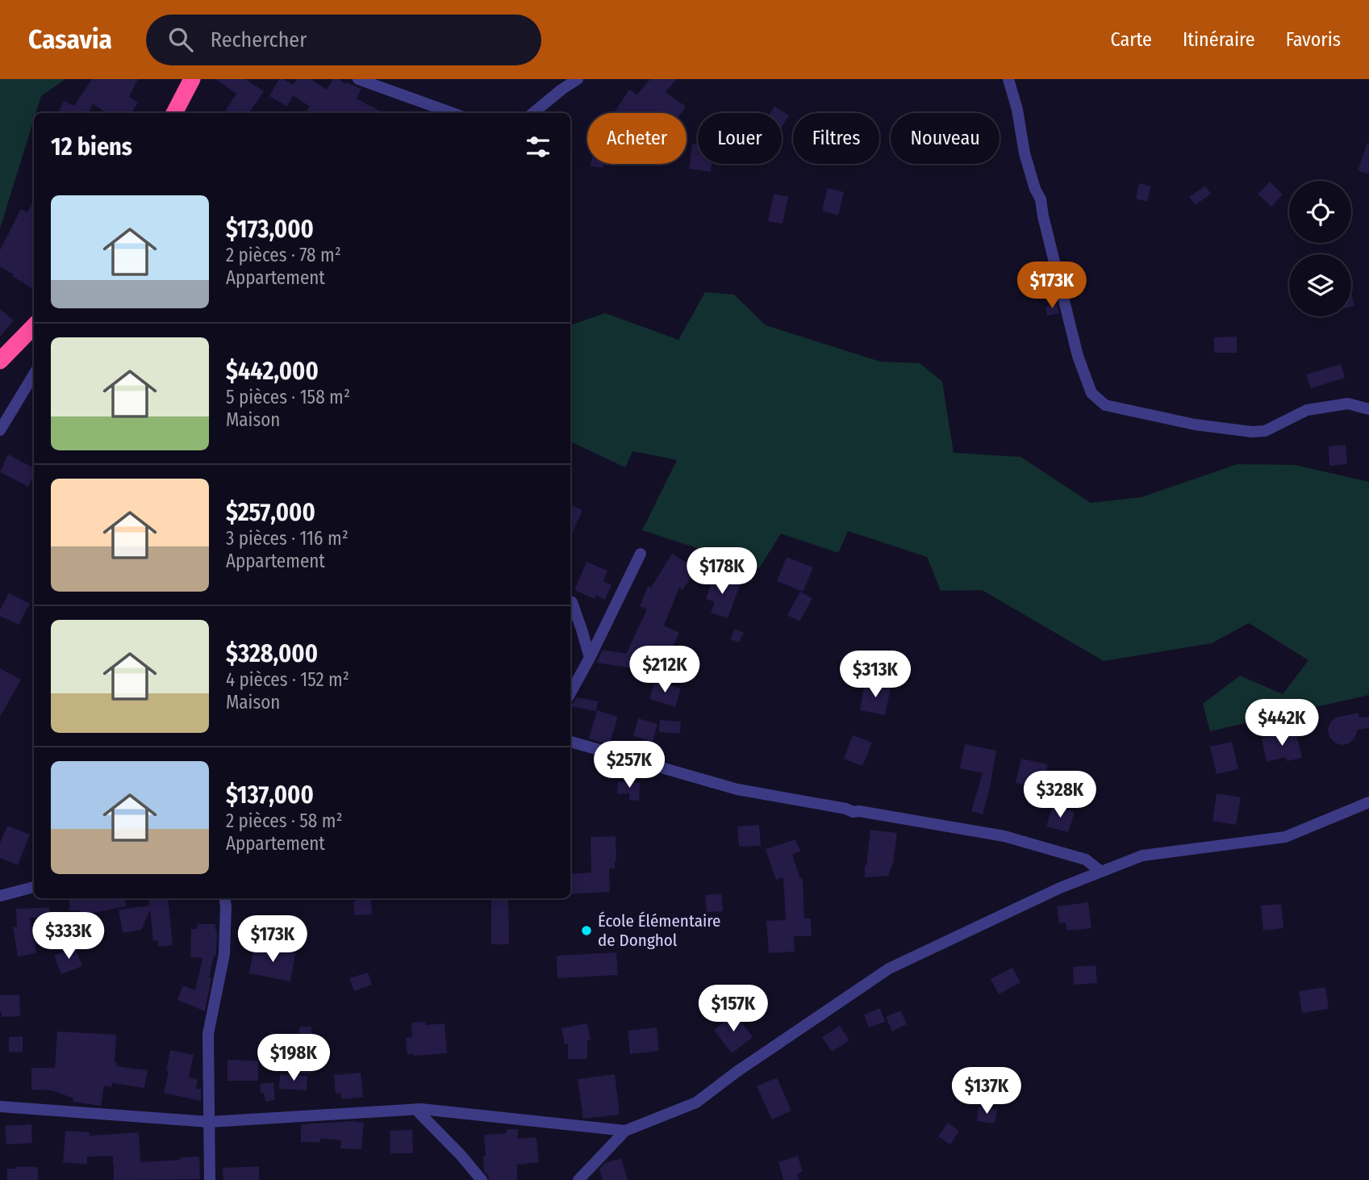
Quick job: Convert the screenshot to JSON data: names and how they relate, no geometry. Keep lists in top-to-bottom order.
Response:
{
  "places": ["École Élémentaire de Donghol"],
  "page": {
    "header": "Casavia",
    "search": "Rechercher",
    "nav": ["Carte", "Itinéraire", "Favoris"],
    "chip": [
      "Acheter",
      "Louer",
      "Filtres",
      "Nouveau"
    ],
    "heading": "12 biens",
    "list": [
      {
        "name": "$173,000",
        "note": "2 pièces · 78 m² · Appartement"
      },
      {
        "name": "$442,000",
        "note": "5 pièces · 158 m² · Maison"
      },
      {
        "name": "$257,000",
        "note": "3 pièces · 116 m² · Appartement"
      },
      {
        "name": "$328,000",
        "note": "4 pièces · 152 m² · Maison"
      },
      {
        "name": "$137,000",
        "note": "2 pièces · 58 m² · Appartement"
      }
    ],
    "price": [
      "$173K",
      "$178K",
      "$212K",
      "$313K",
      "$442K",
      "$257K",
      "$328K",
      "$333K",
      "$173K",
      "$157K",
      "$198K",
      "$137K"
    ]
  }
}
